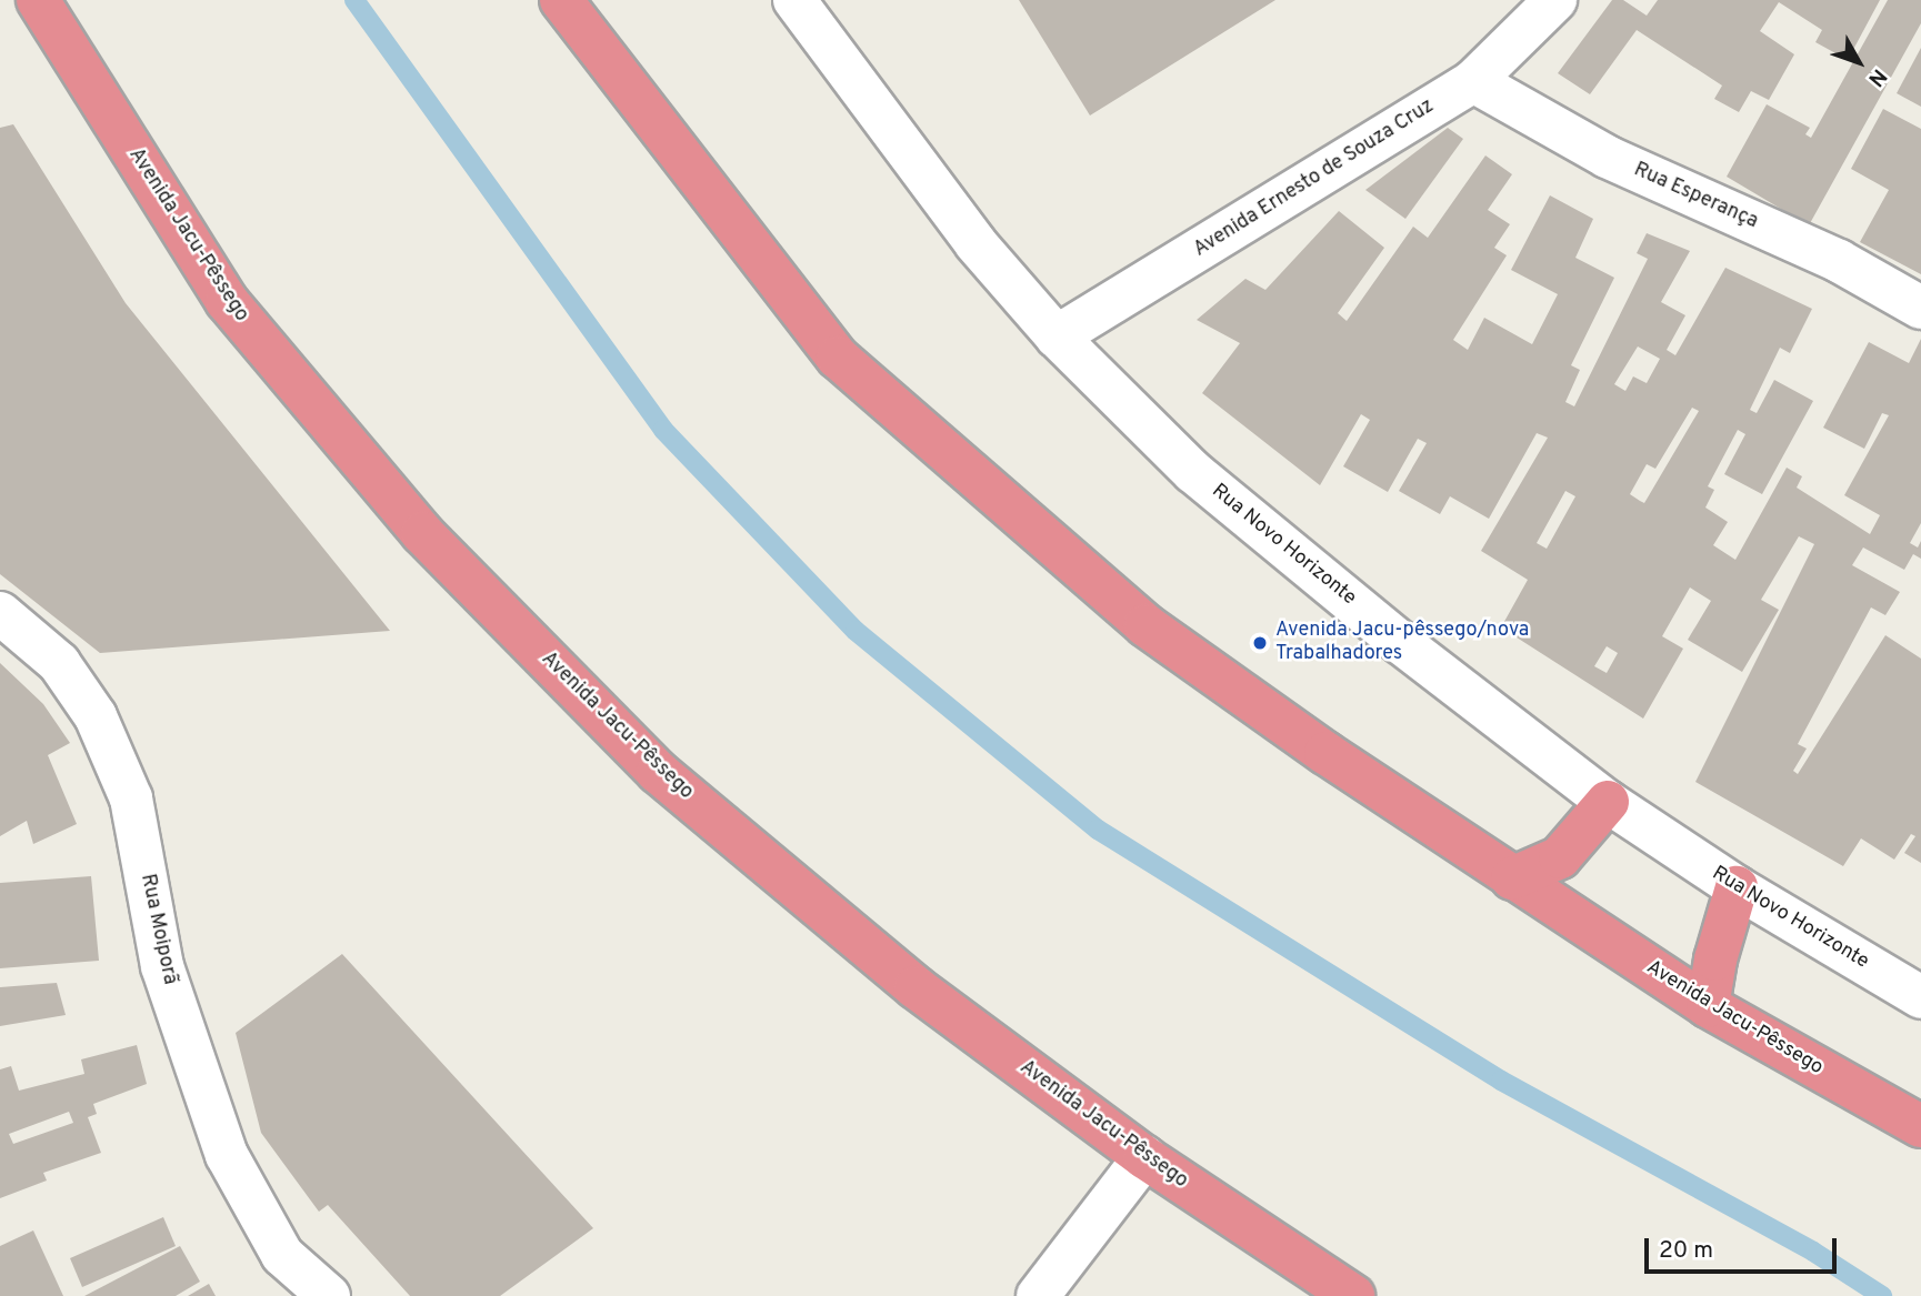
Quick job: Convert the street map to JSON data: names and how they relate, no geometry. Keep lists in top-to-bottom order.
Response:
{
  "streets": {
    "highway": ["Avenida Jacu-Pêssego"],
    "street": [
      "Avenida Ernesto de Souza Cruz",
      "Rua Esperança",
      "Rua Novo Horizonte",
      "Rua Moiporã"
    ]
  },
  "crossings": [
    ["Avenida Ernesto de Souza Cruz", "Rua Esperança"],
    ["Avenida Ernesto de Souza Cruz", "Rua Novo Horizonte"]
  ],
  "places": ["Avenida Jacu-pêssego/nova Trabalhadores"],
  "scale_bar": "20 m",
  "north": "bottom right"
}
